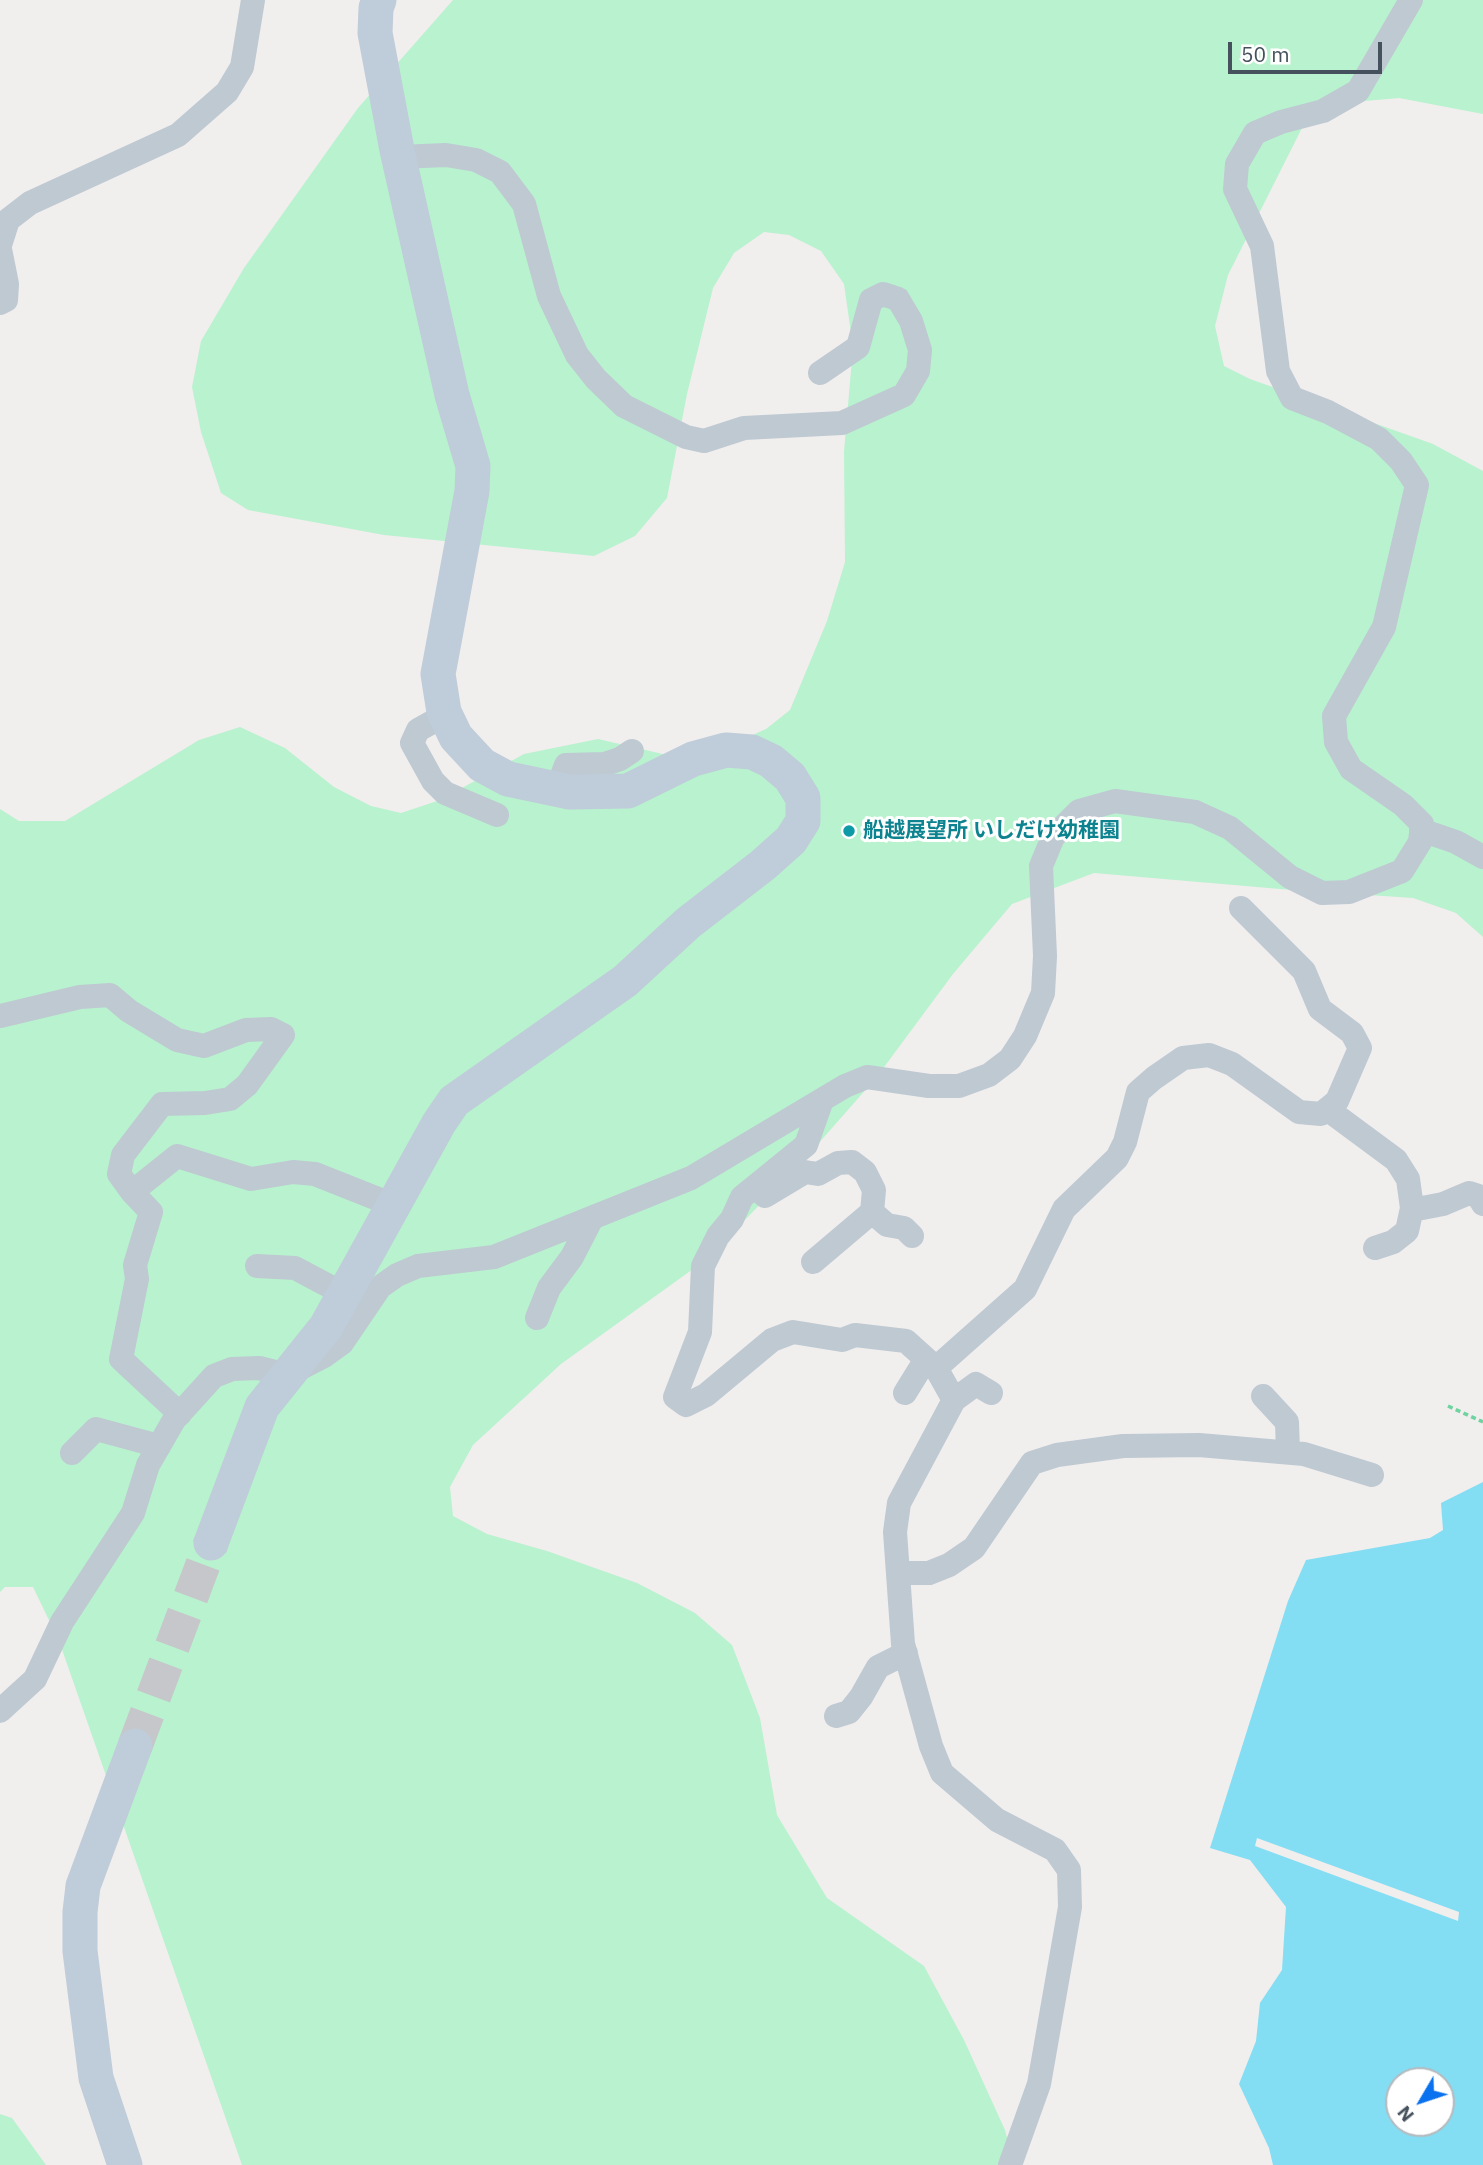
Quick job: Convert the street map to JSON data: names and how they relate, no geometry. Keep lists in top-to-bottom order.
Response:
{
  "places": ["船越展望所 いしだけ幼稚園"],
  "scale_bar": "50 m",
  "north": "bottom left"
}
